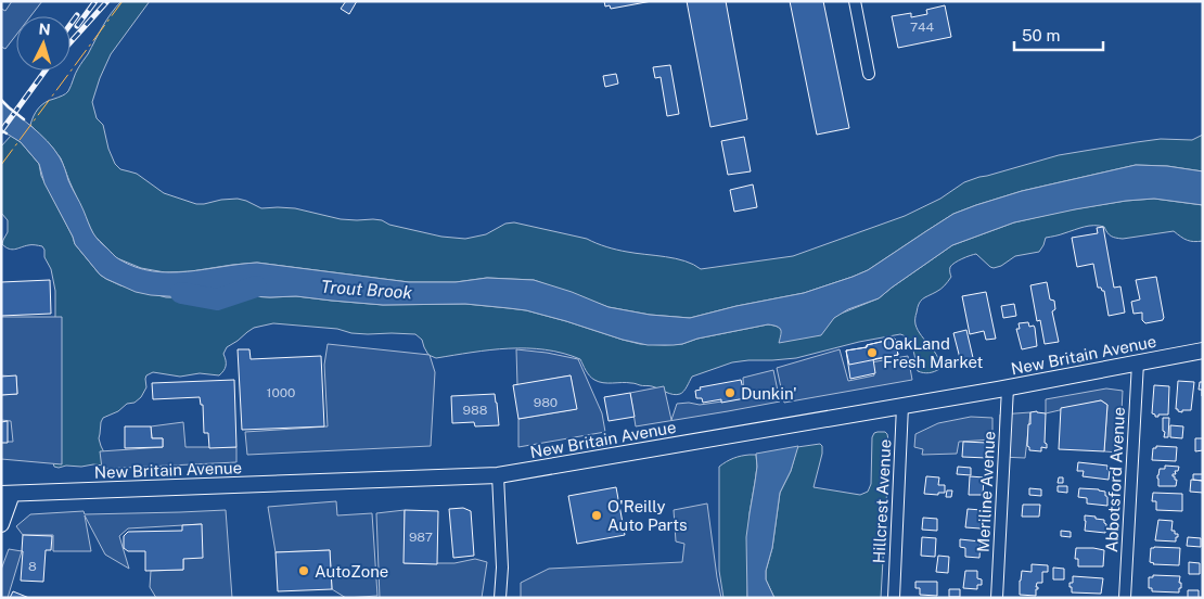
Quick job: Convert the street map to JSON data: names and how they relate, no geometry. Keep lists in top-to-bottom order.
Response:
{
  "streets": {
    "main road": ["New Britain Avenue"],
    "street": ["Abbotsford Avenue", "Meriline Avenue", "Hillcrest Avenue"]
  },
  "crossings": [
    ["New Britain Avenue", "Abbotsford Avenue"],
    ["New Britain Avenue", "Meriline Avenue"],
    ["New Britain Avenue", "Hillcrest Avenue"]
  ],
  "water": ["Trout Brook"],
  "places": [
    "OakLand Fresh Market",
    "Dunkin'",
    "O'Reilly Auto Parts",
    "AutoZone"
  ],
  "house_numbers": [
    "744",
    "1000",
    "980",
    "988",
    "987",
    "8"
  ],
  "scale_bar": "50 m",
  "north": "top"
}
